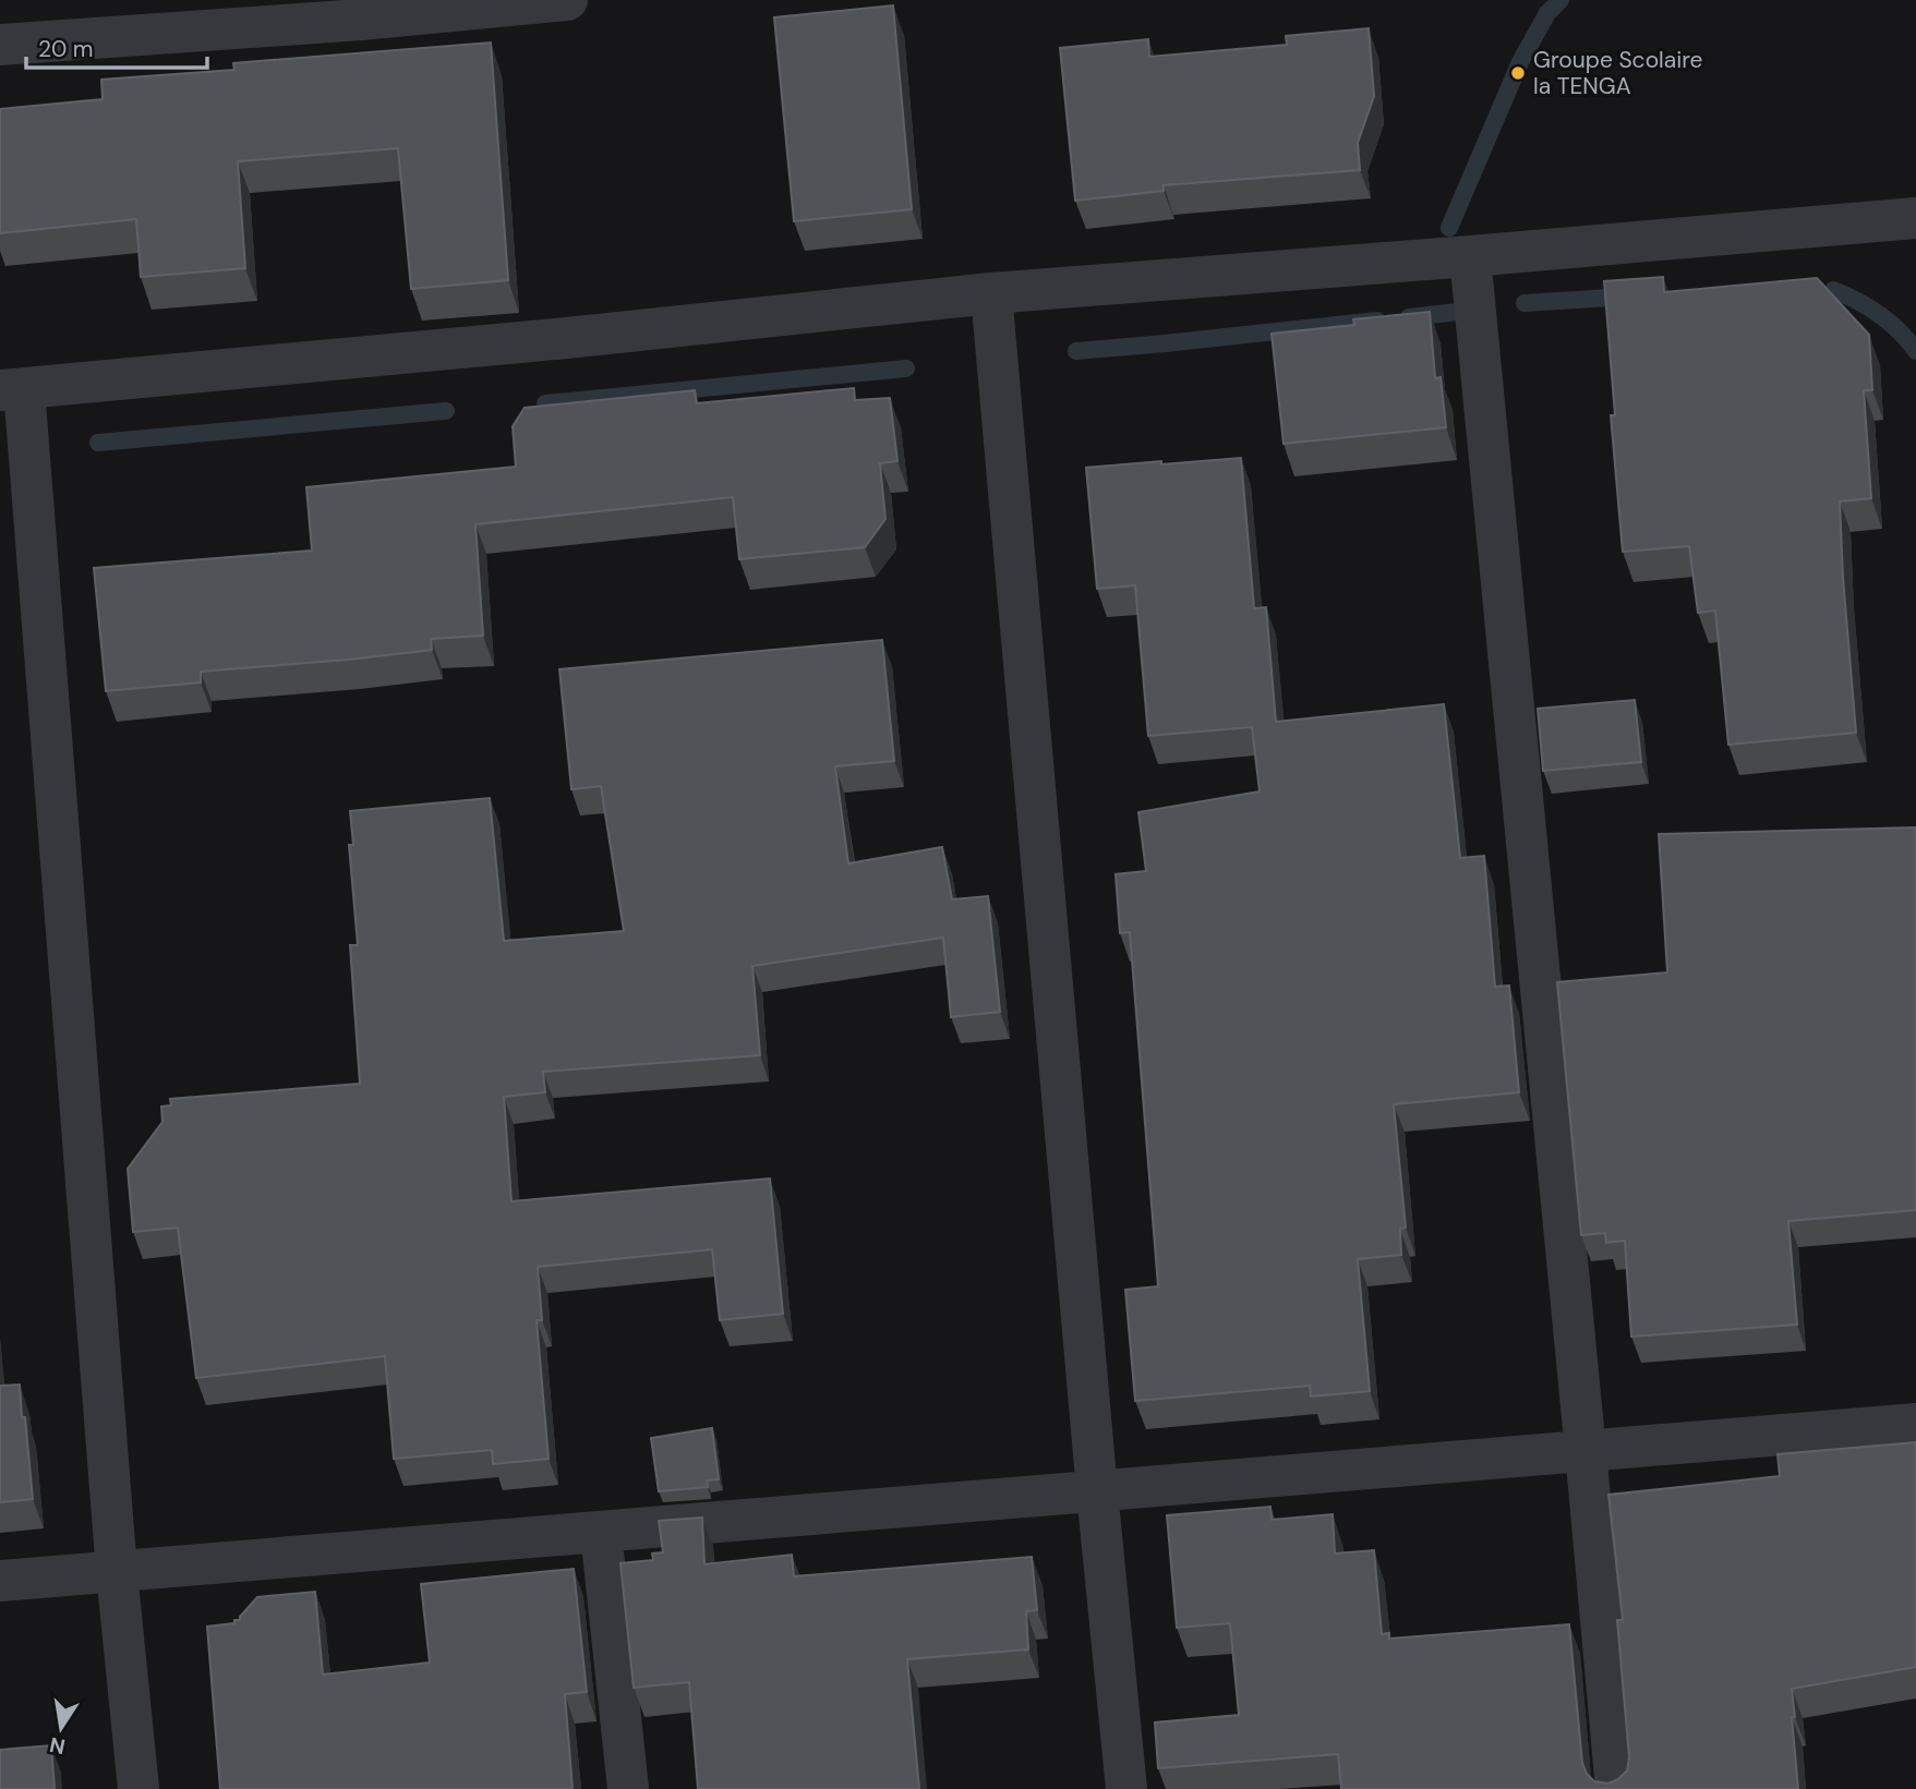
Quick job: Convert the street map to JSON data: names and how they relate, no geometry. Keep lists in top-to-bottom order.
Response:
{
  "places": ["Groupe Scolaire la TENGA"],
  "scale_bar": "20 m",
  "north": "bottom"
}
